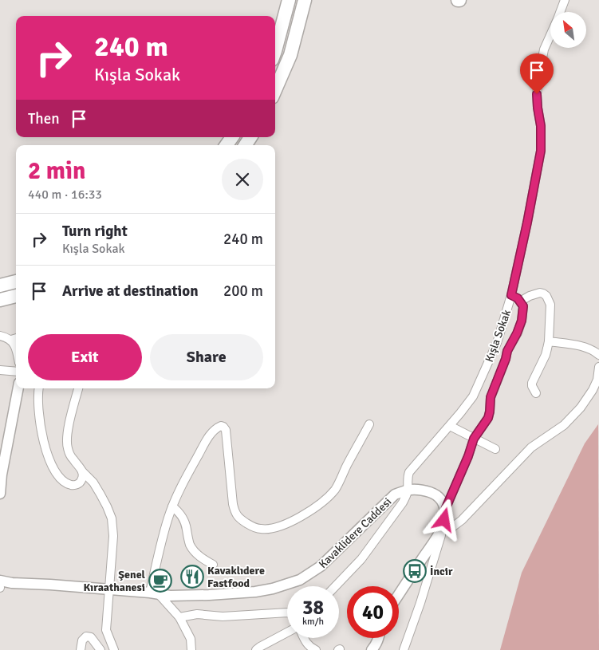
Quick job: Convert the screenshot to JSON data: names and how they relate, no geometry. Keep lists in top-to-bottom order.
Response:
{
  "streets": {
    "street": ["Kışla Sokak", "Kavaklidere Caddesi"]
  },
  "crossings": [
    ["Kışla Sokak", "Kavaklidere Caddesi"]
  ],
  "places": {
    "bus stop": ["İncir"],
    "restaurant": ["Kavaklıdere Fastfood"],
    "cafe": ["Şenel Kıraathanesi"]
  },
  "north": "top left",
  "page": {
    "turn": ["240 m", "Kışla Sokak"],
    "then": "Then",
    "heading": ["2 min", "440 m · 16:33"],
    "list": [
      {
        "name": "Turn right",
        "note": "Kışla Sokak",
        "value": "240 m"
      },
      {
        "name": "Arrive at destination",
        "value": "200 m"
      }
    ],
    "buttons": ["Exit", "Share"],
    "speed": "38 km/h",
    "limit": "40"
  }
}
